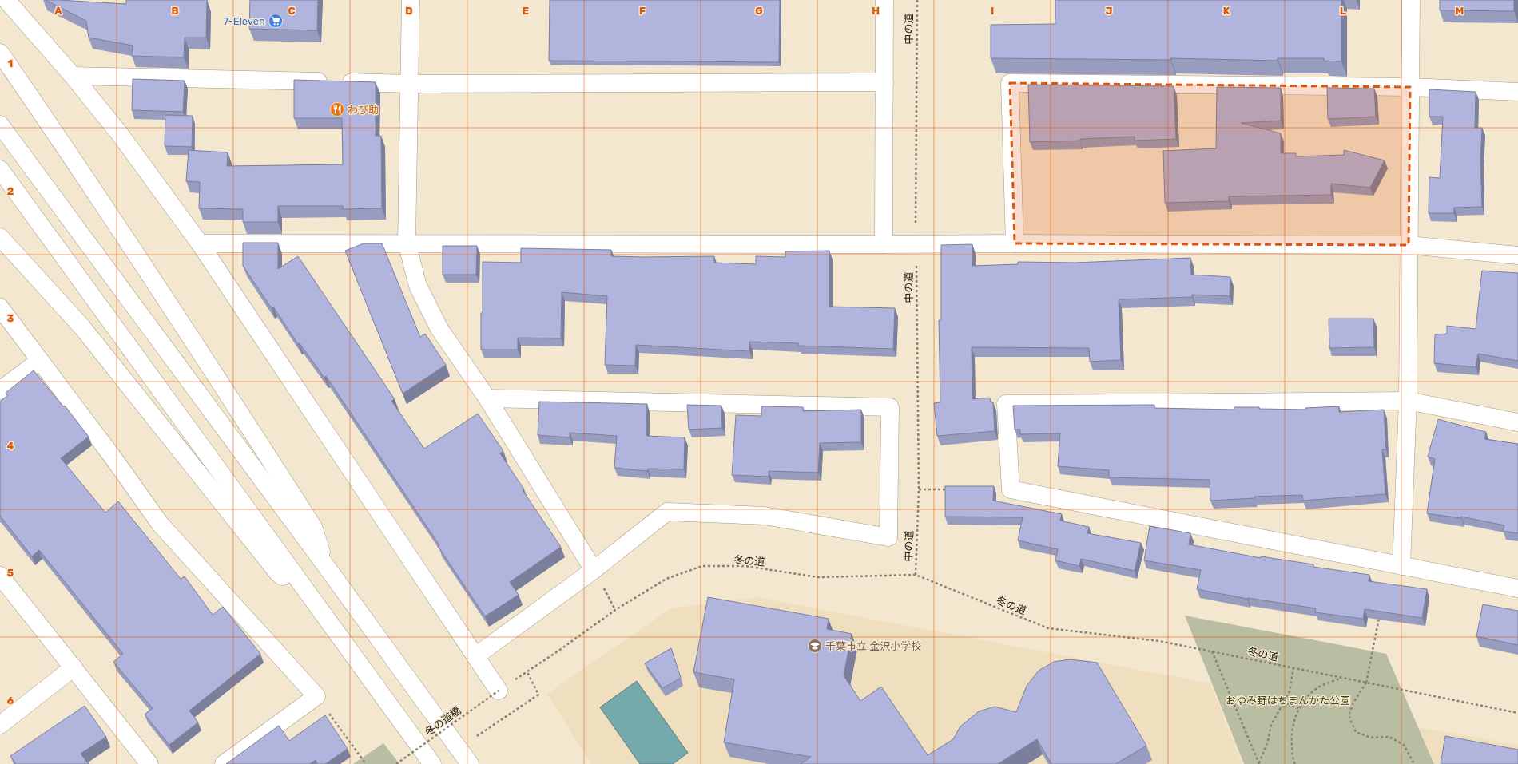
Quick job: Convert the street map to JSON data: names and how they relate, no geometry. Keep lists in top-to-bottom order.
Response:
{
  "streets": {
    "path": ["中の道", "冬の道", "冬の道橋"]
  },
  "crossings": [
    ["中の道", "冬の道"]
  ],
  "parks": ["おゆみ野はちまんがた公園"],
  "places": {
    "supermarket": ["7-Eleven"],
    "restaurant": ["わび助"],
    "school or university": ["千葉市立 金沢小学校"]
  },
  "grid": {
    "columns": [
      "A",
      "B",
      "C",
      "D",
      "E",
      "F",
      "G",
      "H",
      "I",
      "J",
      "K",
      "L",
      "M"
    ],
    "rows": [
      "1",
      "2",
      "3",
      "4",
      "5",
      "6"
    ]
  }
}
